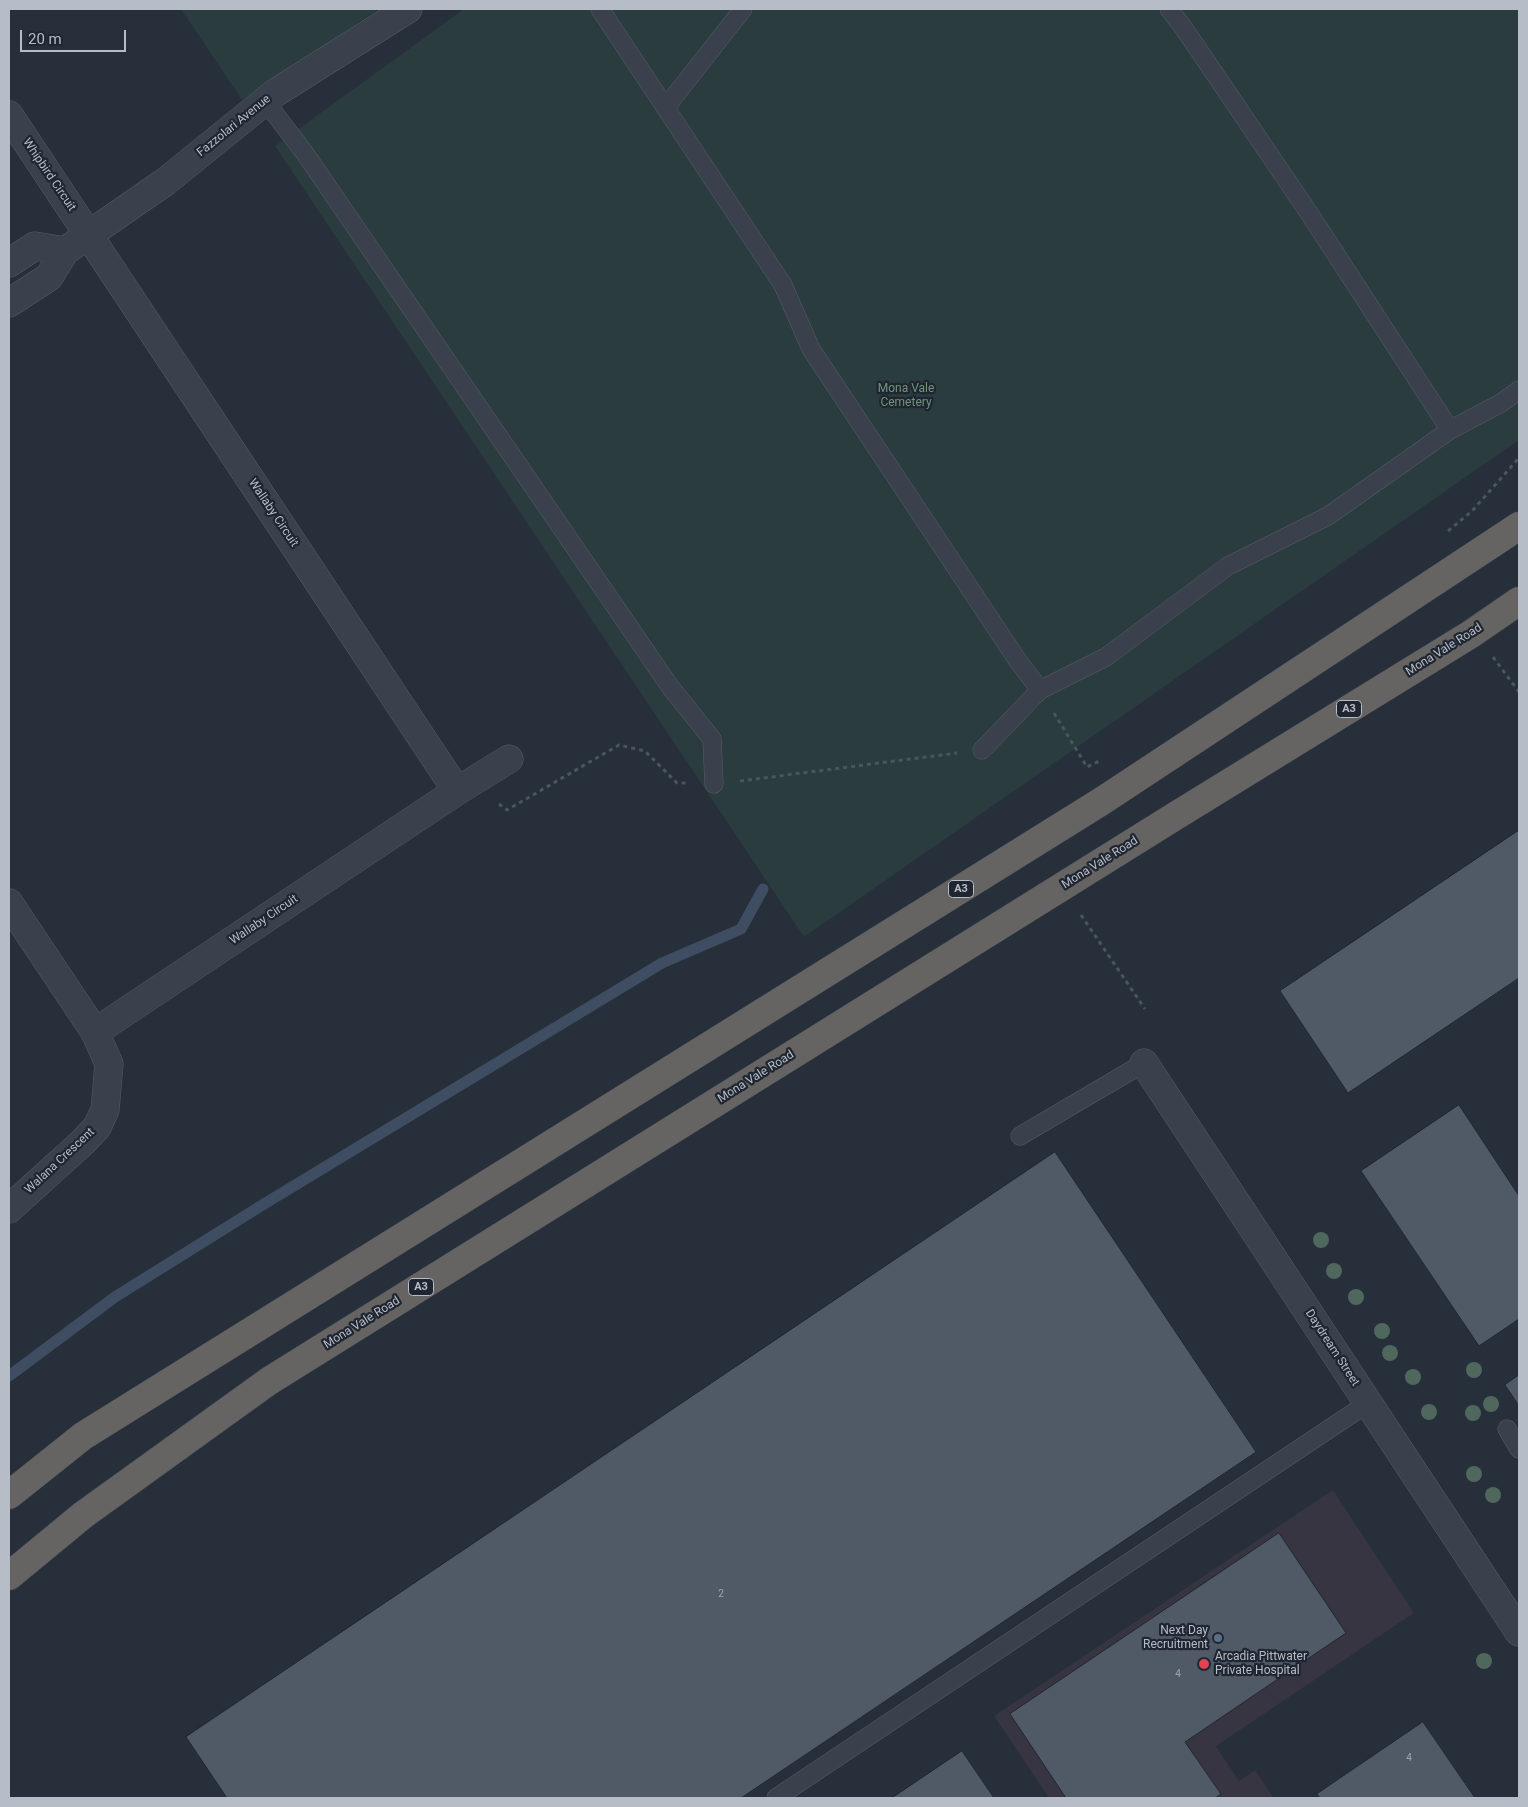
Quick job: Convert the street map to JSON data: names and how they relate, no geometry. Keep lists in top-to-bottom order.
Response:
{
  "streets": {
    "highway": ["Mona Vale Road", "A3"],
    "street": [
      "Fazzolari Avenue",
      "Whipbird Circuit",
      "Wallaby Circuit",
      "Walana Crescent",
      "Daydream Street"
    ]
  },
  "crossings": [
    ["Fazzolari Avenue", "Whipbird Circuit"],
    ["Fazzolari Avenue", "Wallaby Circuit"],
    ["Whipbird Circuit", "Wallaby Circuit"],
    ["Wallaby Circuit", "Walana Crescent"]
  ],
  "parks": ["Mona Vale Cemetery"],
  "places": ["Next Day Recruitment", "Arcadia Pittwater Private Hospital"],
  "house_numbers": ["2", "4", "4"],
  "scale_bar": "20 m"
}
